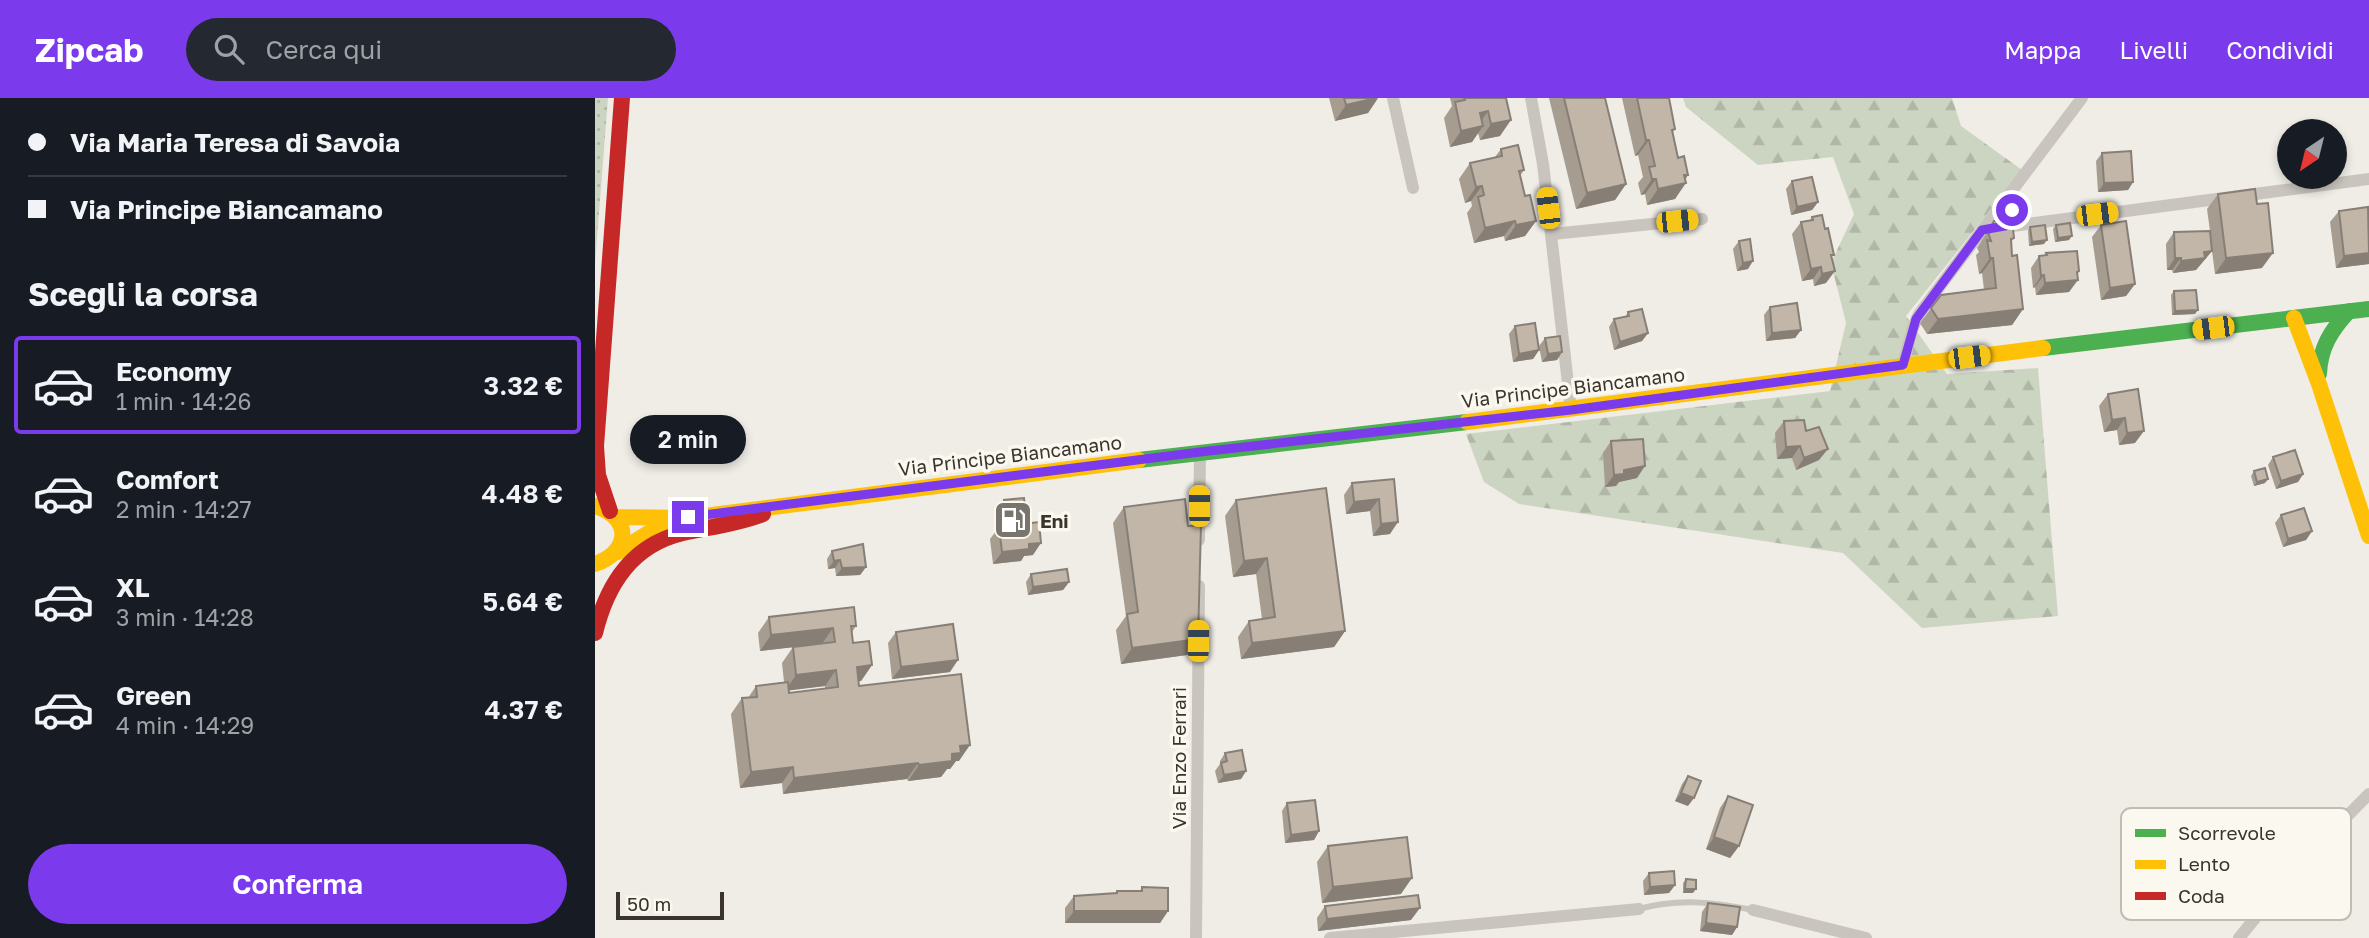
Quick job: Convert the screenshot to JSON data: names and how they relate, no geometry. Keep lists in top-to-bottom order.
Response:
{
  "streets": {
    "street": ["Via Principe Biancamano", "Via Enzo Ferrari"]
  },
  "places": {
    "fuel station": ["Eni"]
  },
  "legend": ["Scorrevole", "Lento", "Coda"],
  "scale_bar": "50 m",
  "north": "bottom left",
  "page": {
    "header": "Zipcab",
    "search": "Cerca qui",
    "nav": ["Mappa", "Livelli", "Condividi"],
    "banner": ["Via Maria Teresa di Savoia", "Via Principe Biancamano"],
    "heading": "Scegli la corsa",
    "list": [
      {
        "name": "Economy",
        "note": "1 min · 14:26",
        "value": "3.32 €"
      },
      {
        "name": "Comfort",
        "note": "2 min · 14:27",
        "value": "4.48 €"
      },
      {
        "name": "XL",
        "note": "3 min · 14:28",
        "value": "5.64 €"
      },
      {
        "name": "Green",
        "note": "4 min · 14:29",
        "value": "4.37 €"
      }
    ],
    "bubble": "2 min",
    "buttons": "Conferma",
    "scale": "50 m"
  }
}
